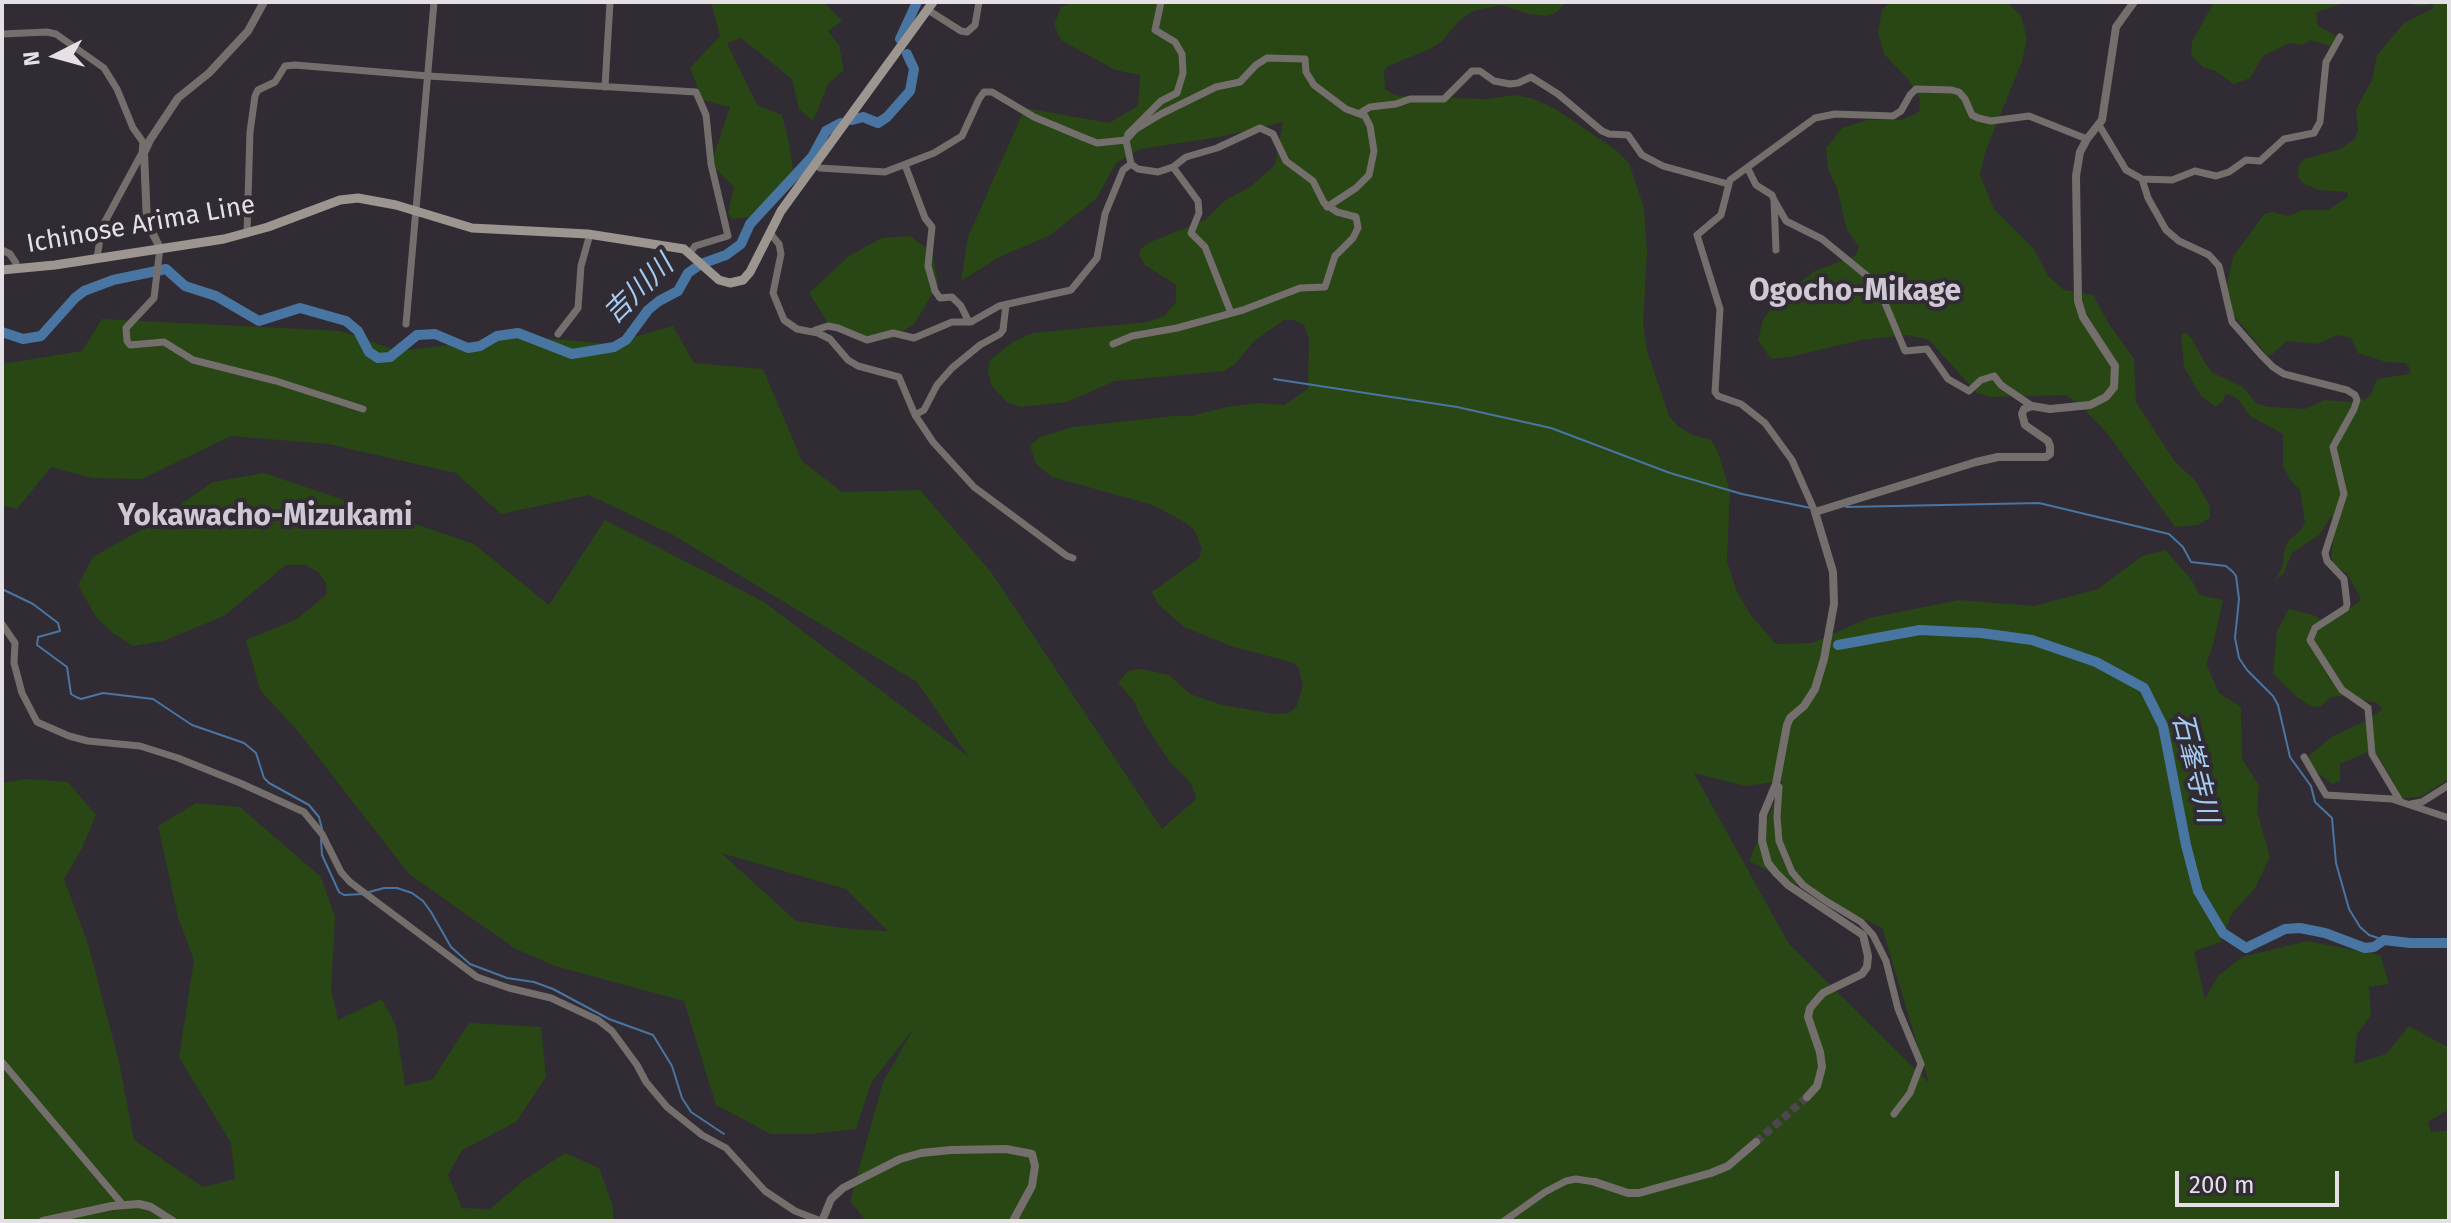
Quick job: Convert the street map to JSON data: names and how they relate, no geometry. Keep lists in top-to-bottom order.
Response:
{
  "streets": {
    "main road": ["Ichinose Arima Line"]
  },
  "districts": ["Ogocho-Mikage", "Yokawacho-Mizukami"],
  "water": ["吉川川", "石峯寺川"],
  "scale_bar": "200 m",
  "north": "left"
}
